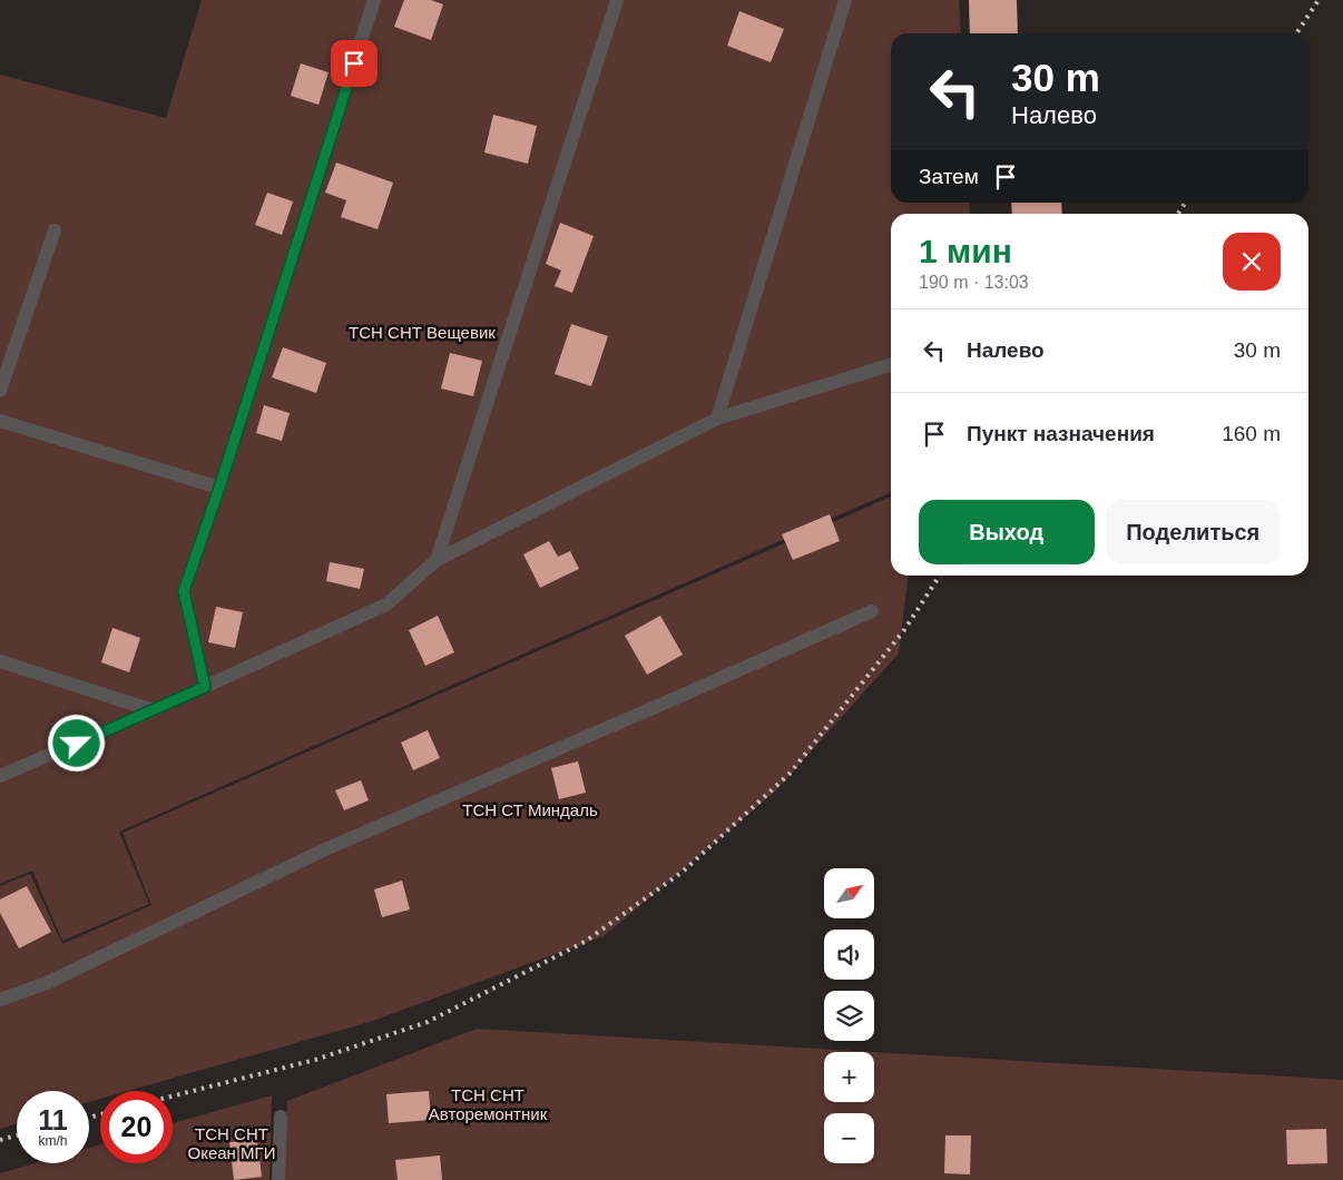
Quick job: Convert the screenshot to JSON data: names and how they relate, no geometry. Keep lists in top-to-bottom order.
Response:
{
  "parks": [
    "ТСН СНТ Вещевик",
    "ТСН СТ Миндаль",
    "ТСН СНТ Авторемонтник",
    "ТСН СНТ Океан МГИ"
  ],
  "north": "top right",
  "page": {
    "turn": ["30 m", "Налево"],
    "then": "Затем",
    "heading": ["1 мин", "190 m · 13:03"],
    "list": [
      {
        "name": "Налево",
        "value": "30 m"
      },
      {
        "name": "Пункт назначения",
        "value": "160 m"
      }
    ],
    "buttons": ["Выход", "Поделиться"],
    "map_buttons": ["+", "−"],
    "speed": "11 km/h",
    "limit": "20"
  }
}
